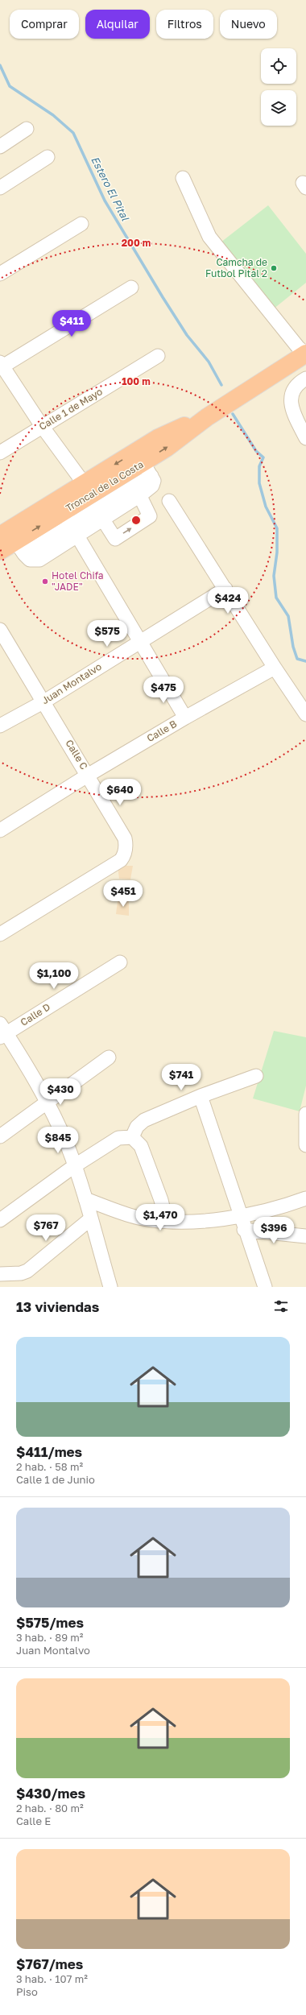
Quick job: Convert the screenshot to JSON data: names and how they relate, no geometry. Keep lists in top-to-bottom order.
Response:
{
  "streets": {
    "highway": ["Troncal de la Costa"],
    "street": [
      "Calle 1 de Mayo",
      "Juan Montalvo",
      "Calle B",
      "Calle C",
      "Calle D"
    ]
  },
  "crossings": [
    ["Troncal de la Costa", "Calle B"],
    ["Juan Montalvo", "Calle B"],
    ["Juan Montalvo", "Calle C"],
    ["Calle B", "Calle C"]
  ],
  "water": ["Estero El Pital"],
  "places": ["Camcha de Futbol Pital 2", "Hotel Chifa \"JADE\""],
  "page": {
    "chip": [
      "Comprar",
      "Alquilar",
      "Filtros",
      "Nuevo"
    ],
    "price": [
      "$411",
      "$424",
      "$575",
      "$475",
      "$640",
      "$451",
      "$1,100",
      "$741",
      "$430",
      "$845",
      "$1,470",
      "$767",
      "$396"
    ],
    "heading": "13 viviendas",
    "list": [
      {
        "name": "$411/mes",
        "note": "2 hab. · 58 m² · Calle 1 de Junio"
      },
      {
        "name": "$575/mes",
        "note": "3 hab. · 89 m² · Juan Montalvo"
      },
      {
        "name": "$430/mes",
        "note": "2 hab. · 80 m² · Calle E"
      },
      {
        "name": "$767/mes",
        "note": "3 hab. · 107 m² · Piso"
      }
    ]
  },
  "rings": ["200 m", "100 m"]
}
